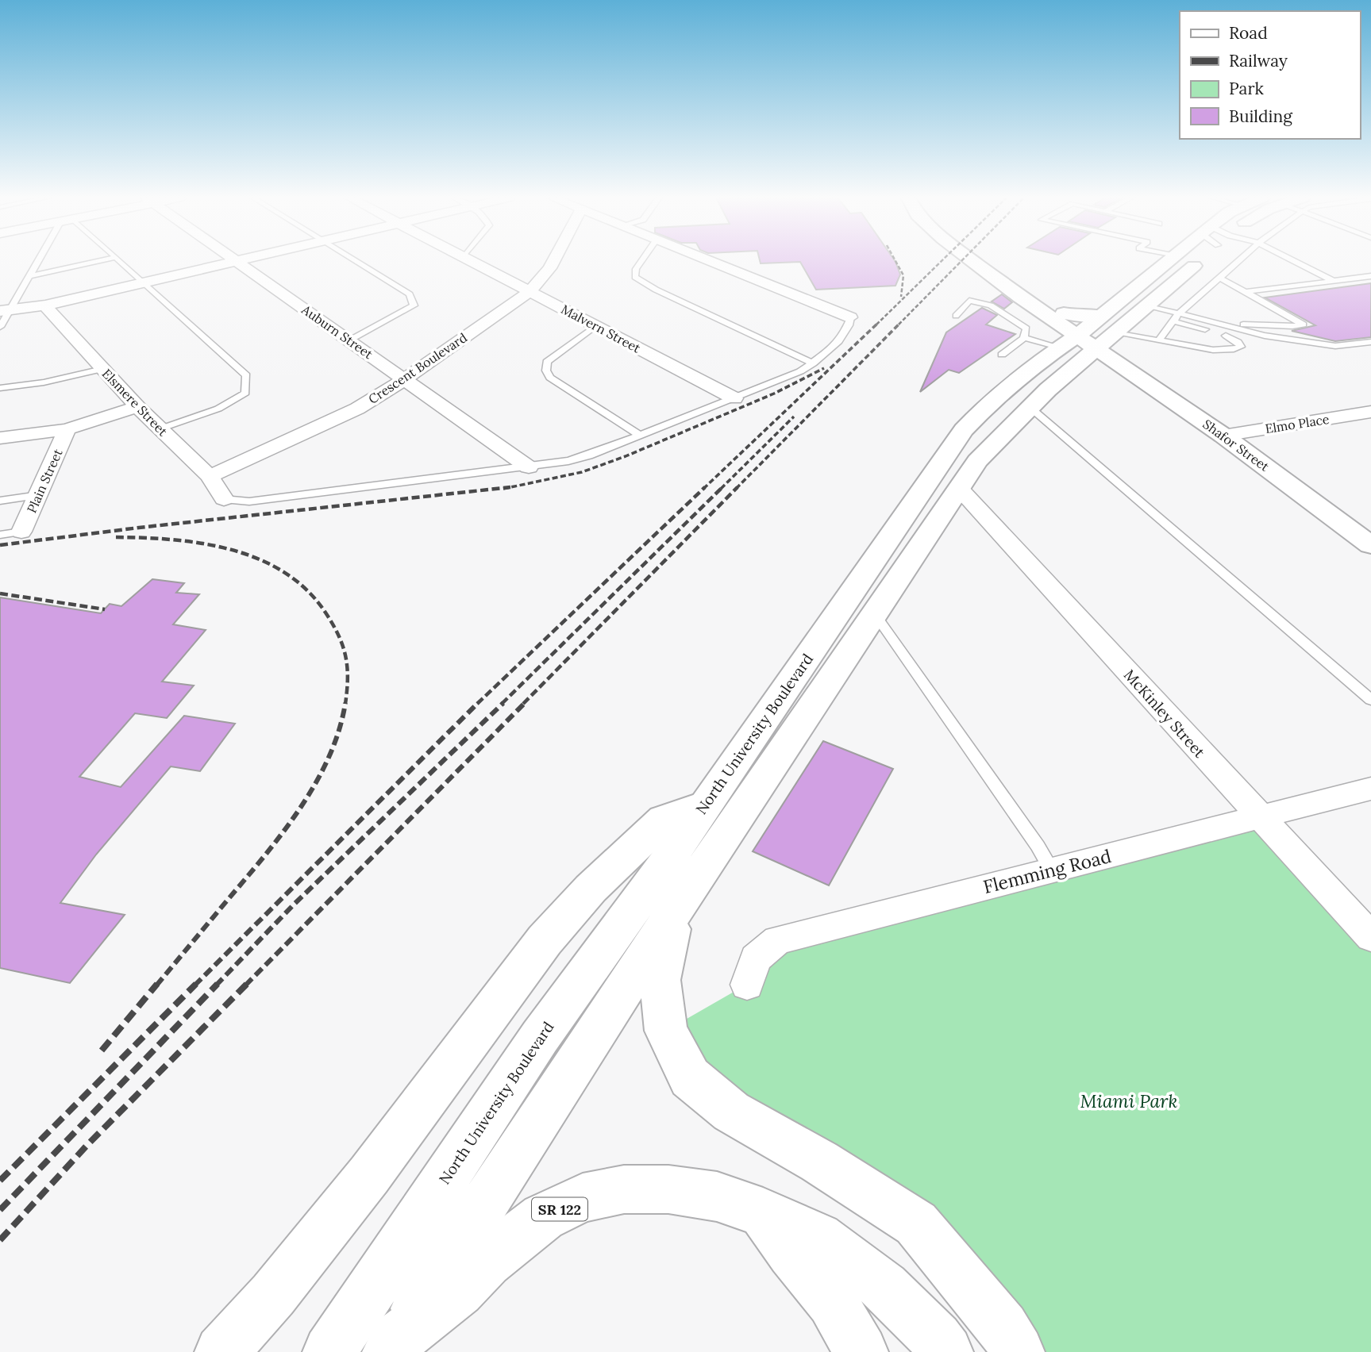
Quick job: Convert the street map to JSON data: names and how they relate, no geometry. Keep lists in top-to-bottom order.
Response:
{
  "streets": {
    "main road": ["Shafor Street", "North University Boulevard", "SR 122"],
    "street": [
      "Malvern Street",
      "Auburn Street",
      "Crescent Boulevard",
      "Elsmere Street",
      "Elmo Place",
      "Plain Street",
      "McKinley Street",
      "Flemming Road"
    ]
  },
  "crossings": [
    ["Malvern Street", "Crescent Boulevard"],
    ["Auburn Street", "Crescent Boulevard"],
    ["Crescent Boulevard", "Elsmere Street"],
    ["Elmo Place", "Shafor Street"],
    ["Shafor Street", "North University Boulevard"],
    ["McKinley Street", "North University Boulevard"],
    ["McKinley Street", "Flemming Road"],
    ["North University Boulevard", "SR 122"]
  ],
  "parks": ["Miami Park"],
  "legend": [
    "Road",
    "Railway",
    "Park",
    "Building"
  ]
}
